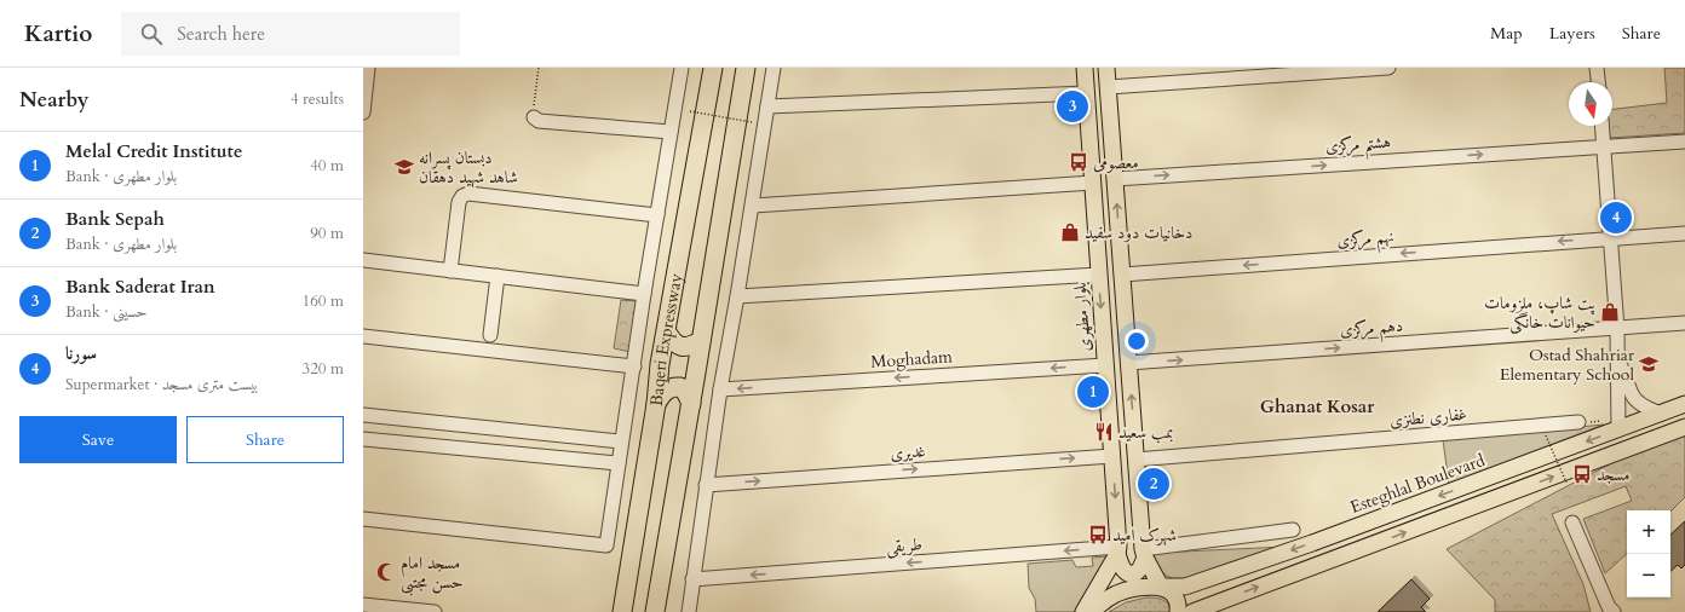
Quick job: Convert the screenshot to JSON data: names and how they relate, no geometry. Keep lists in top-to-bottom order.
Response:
{
  "streets": {
    "highway": ["Baqeri Expressway"],
    "main road": ["بلوار مطهری", "Esteghlal Boulevard"],
    "street": [
      "هشتم مرکزی",
      "نهم مرکزی",
      "دهم مرکزی",
      "Moghadam",
      "غفاری نطنزی",
      "غدیری",
      "طریقی"
    ]
  },
  "crossings": [
    ["بلوار مطهری", "Moghadam"],
    ["بلوار مطهری", "غدیری"],
    ["بلوار مطهری", "طریقی"]
  ],
  "one_way": [
    "نهم مرکزی",
    "دهم مرکزی",
    "غدیری",
    "طریقی"
  ],
  "districts": ["Ghanat Kosar"],
  "places": {
    "bus stop": ["معصومی", "مسجد", "شهرک امید"],
    "school or university": ["دبستان پسرانه شاهد شهید دهقان", "Ostad Shahriar Elementary School"],
    "shop": ["دخانیات دود سفید", "پت شاپ، ملزومات حیوانات خانگی"],
    "restaurant": ["بمب سعید"],
    "mosque": ["مسجد امام حسن مجتبی"]
  },
  "north": "bottom",
  "page": {
    "header": "Kartio",
    "search": "Search here",
    "nav": ["Map", "Layers", "Share"],
    "heading": ["Nearby", "4 results"],
    "pins": [
      "3",
      "4",
      "1",
      "2"
    ],
    "list": [
      {
        "mark": "1",
        "name": "Melal Credit Institute",
        "note": "Bank · بلوار مطهری",
        "value": "40 m"
      },
      {
        "mark": "2",
        "name": "Bank Sepah",
        "note": "Bank · بلوار مطهری",
        "value": "90 m"
      },
      {
        "mark": "3",
        "name": "Bank Saderat Iran",
        "note": "Bank · حسینی",
        "value": "160 m"
      },
      {
        "mark": "4",
        "name": "سورنا",
        "note": "Supermarket · بیست متری مسجد",
        "value": "320 m"
      }
    ],
    "buttons": ["Save", "Share"],
    "map_buttons": ["+", "−"]
  }
}
